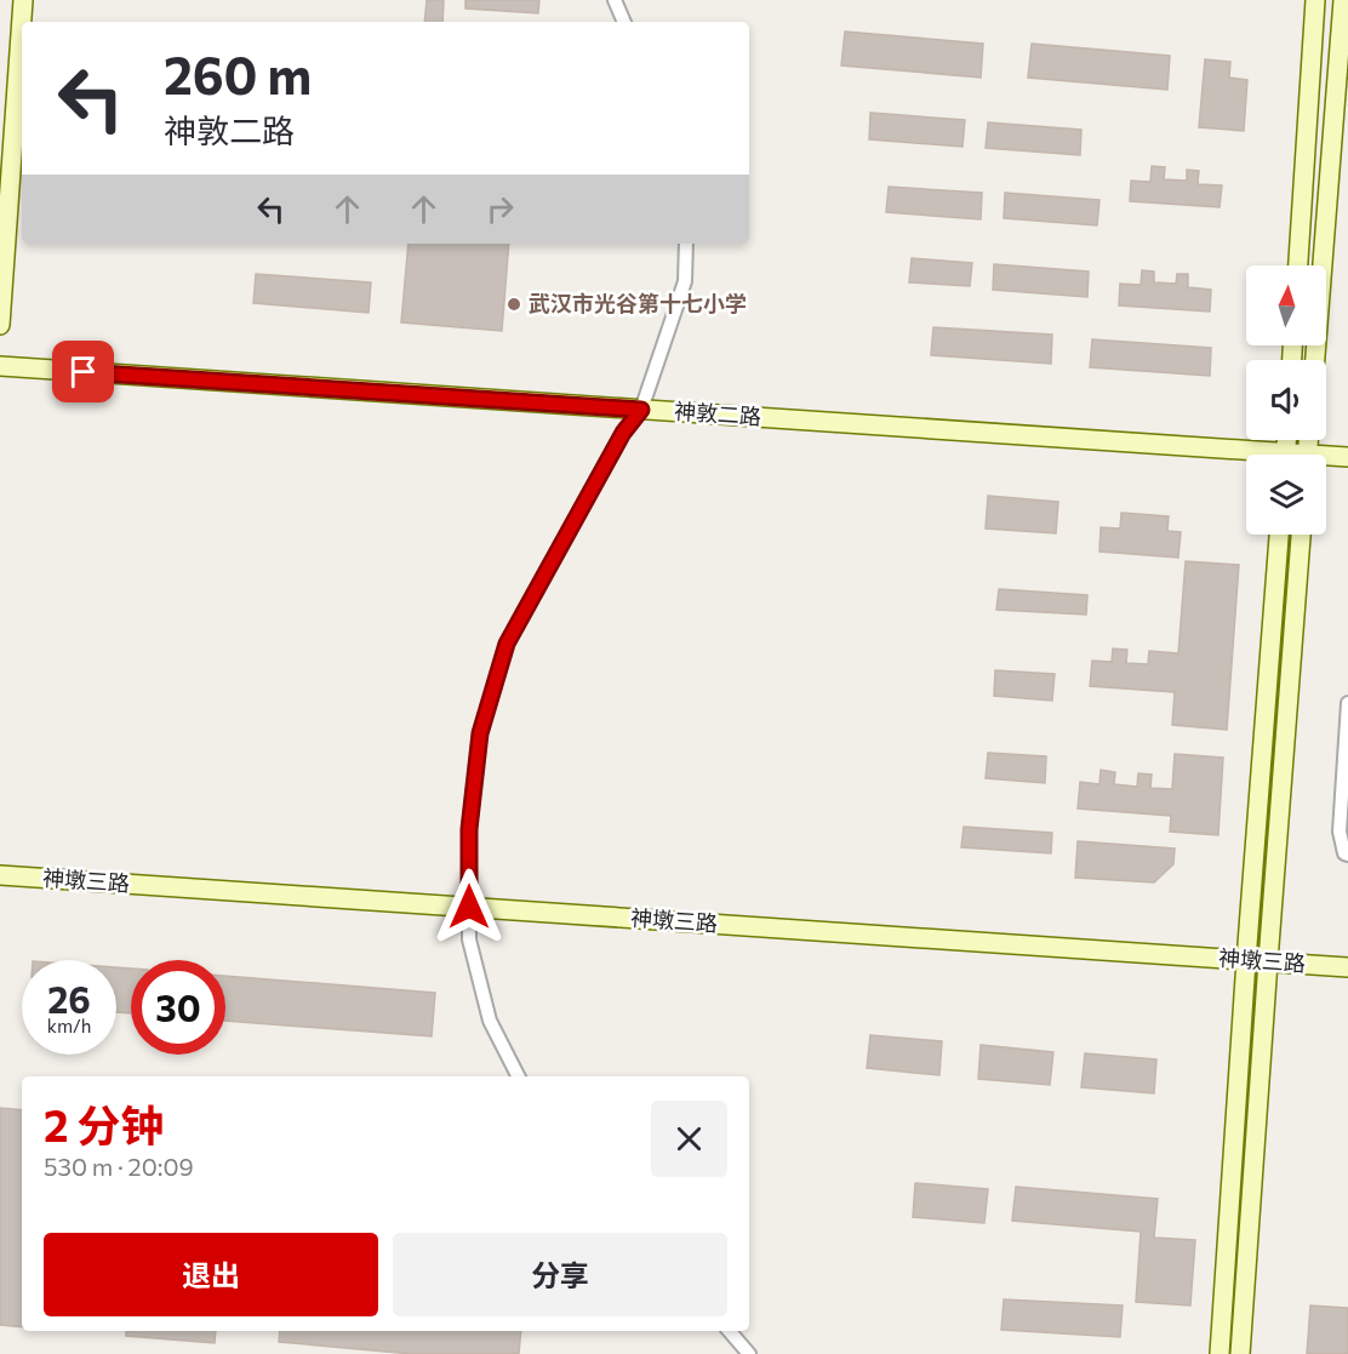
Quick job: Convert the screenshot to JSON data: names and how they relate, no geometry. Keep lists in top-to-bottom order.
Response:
{
  "streets": {
    "street": ["神敦二路", "神墩三路"]
  },
  "places": ["武汉市光谷第十七小学"],
  "north": "top",
  "page": {
    "turn": ["260 m", "神敦二路"],
    "speed": "26 km/h",
    "limit": "30",
    "heading": ["2 分钟", "530 m · 20:09"],
    "buttons": ["退出", "分享"]
  }
}
